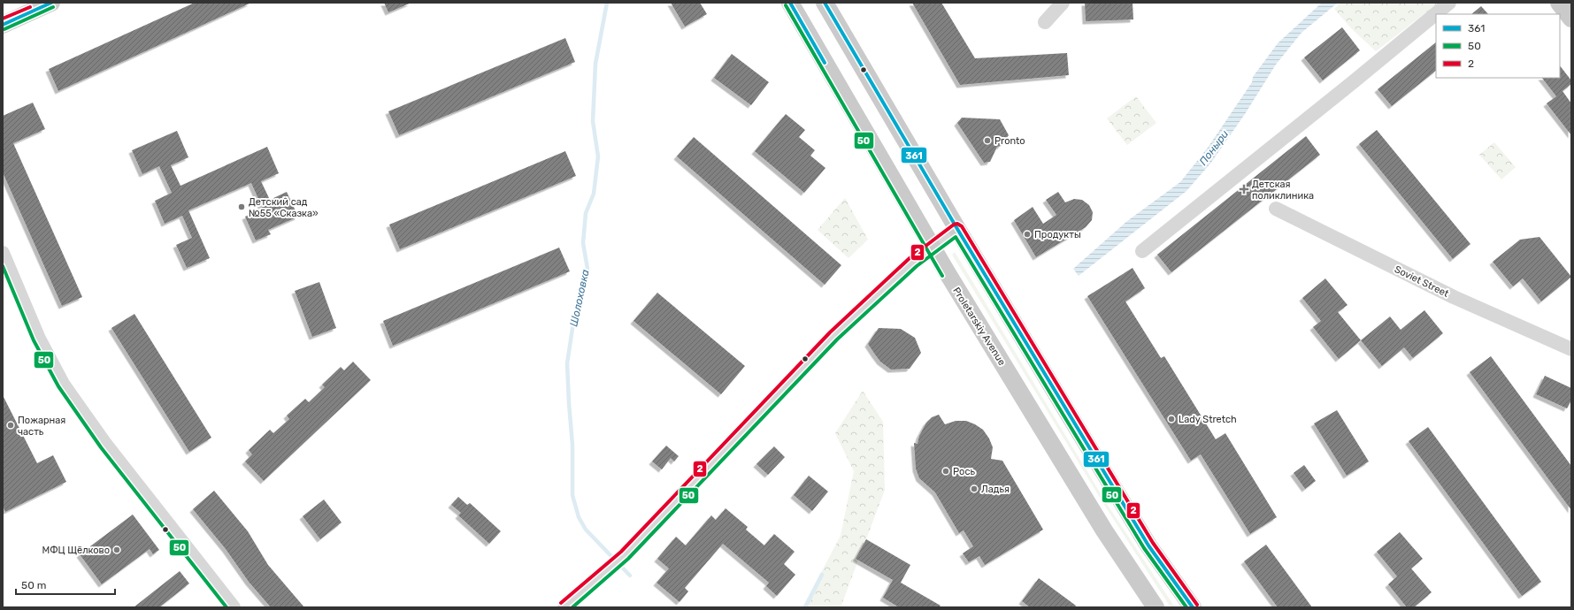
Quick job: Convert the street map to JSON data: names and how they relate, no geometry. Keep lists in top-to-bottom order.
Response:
{
  "streets": {
    "main road": ["Proletarskiy Avenue"],
    "street": ["Soviet Street"]
  },
  "water": ["Поныри", "Шолоховка"],
  "places": {
    "other": [
      "Pronto",
      "Детский сад №55 «Сказка»",
      "Продукты",
      "Lady Stretch",
      "Пожарная часть",
      "Рось",
      "Ладья",
      "МФЦ Щёлково"
    ],
    "health": ["Детская поликлиника"]
  },
  "lines": ["transit line 361", "transit line 50", "transit line 2"],
  "legend": ["361", "50", "2"],
  "scale_bar": "50 m"
}
